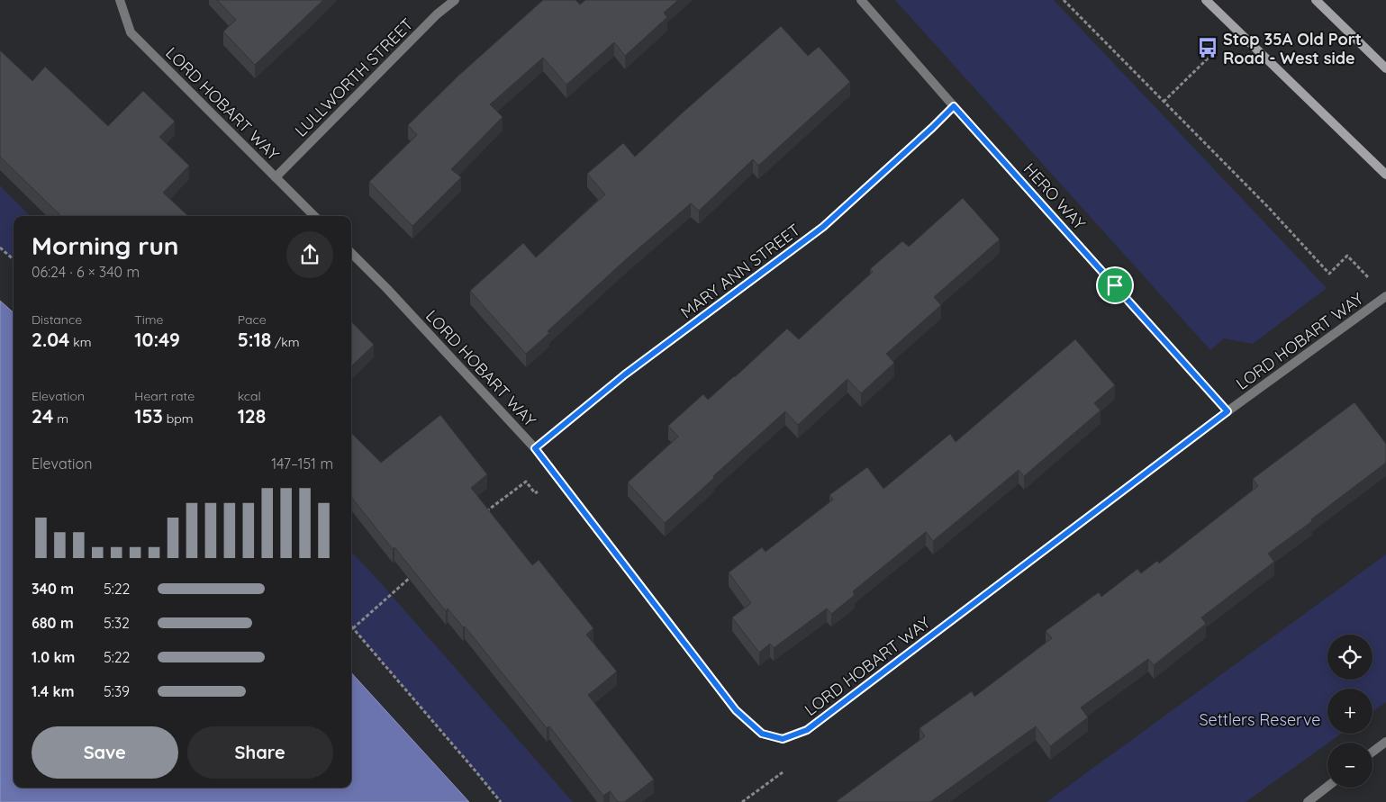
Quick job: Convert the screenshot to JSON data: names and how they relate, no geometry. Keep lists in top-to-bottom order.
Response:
{
  "streets": {
    "street": [
      "LULLWORTH STREET",
      "LORD HOBART WAY",
      "HERO WAY",
      "MARY ANN STREET"
    ]
  },
  "crossings": [
    ["LULLWORTH STREET", "LORD HOBART WAY"],
    ["LORD HOBART WAY", "HERO WAY"],
    ["LORD HOBART WAY", "MARY ANN STREET"],
    ["HERO WAY", "MARY ANN STREET"]
  ],
  "parks": ["Settlers Reserve"],
  "places": {
    "bus stop": ["Stop 35A Old Port Road - West side"]
  },
  "page": {
    "heading": ["Morning run", "06:24 · 6 × 340 m"],
    "stats": [
      ["Distance", "2.04 km"],
      ["Time", "10:49"],
      ["Pace", "5:18 /km"],
      ["Elevation", "24 m"],
      ["Heart rate", "153 bpm"],
      ["kcal", "128"]
    ],
    "chart": ["Elevation", "147–151 m"],
    "list": [
      {
        "name": "340 m",
        "note": "5:22"
      },
      {
        "name": "680 m",
        "note": "5:32"
      },
      {
        "name": "1.0 km",
        "note": "5:22"
      },
      {
        "name": "1.4 km",
        "note": "5:39"
      }
    ],
    "map_buttons": ["+", "−"],
    "buttons": ["Save", "Share"]
  }
}
